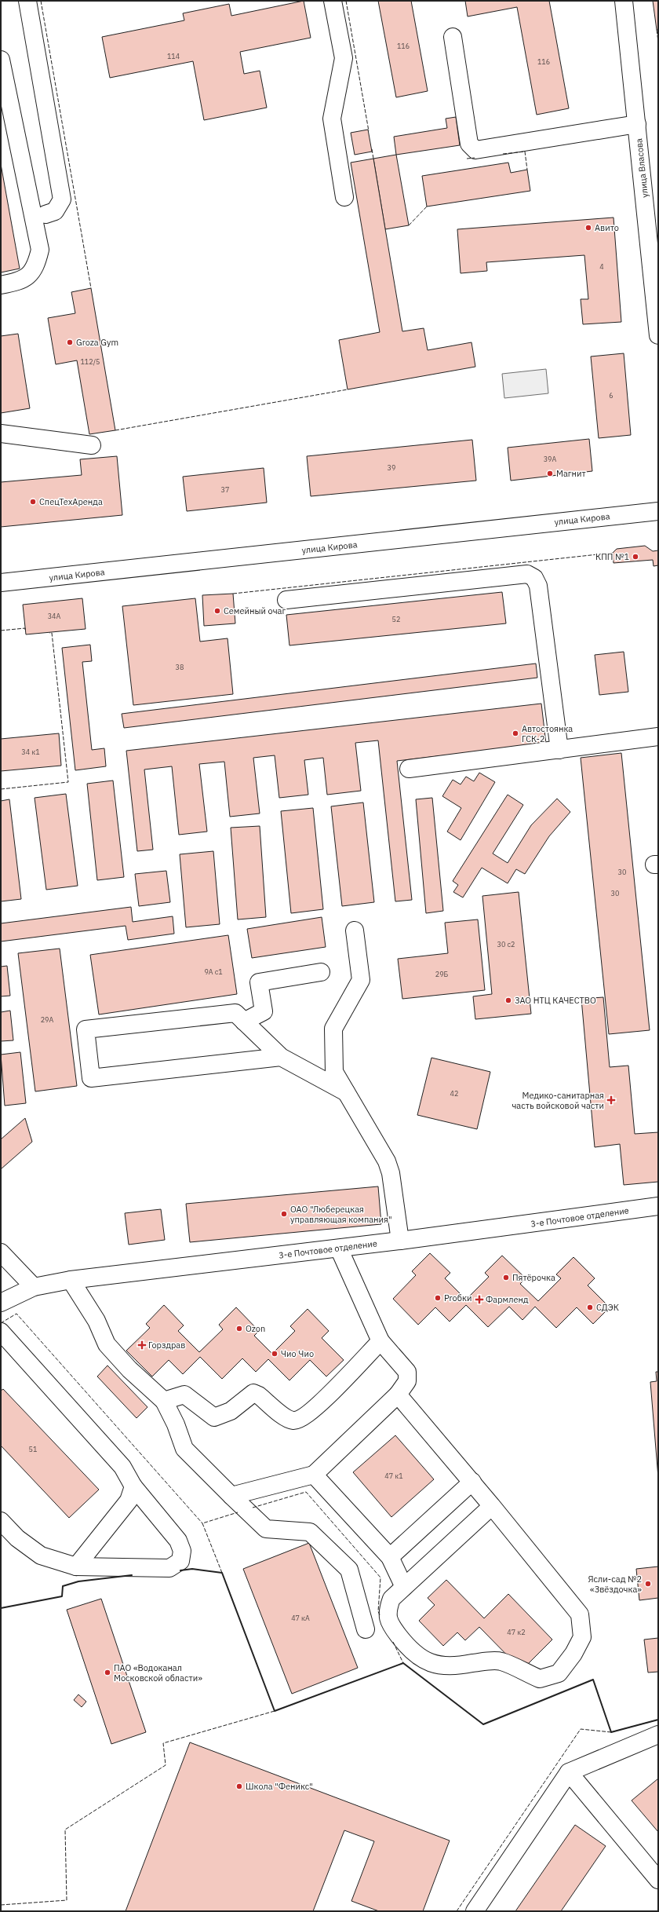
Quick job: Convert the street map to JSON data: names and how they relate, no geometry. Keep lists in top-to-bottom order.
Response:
{
  "streets": {
    "street": ["улица Власова", "улица Кирова", "3-е Почтовое отделение"]
  },
  "places": {
    "other": [
      "Авито",
      "Groza Gym",
      "Магнит",
      "СпецТехАренда",
      "КПП №1",
      "Семейный очаг",
      "Автостоянка ГСК-2",
      "ЗАО НТЦ КАЧЕСТВО",
      "ОАО \"Люберецкая управляющая компания\"",
      "Пятёрочка",
      "Proбки",
      "СДЭК",
      "Ozon",
      "Чио Чио",
      "Ясли-сад №2 «Звёздочка»",
      "ПАО «Водоканал Московской области»",
      "Школа \"Феникс\""
    ],
    "health": ["Медико-санитарная часть войсковой части", "Фармленд", "Горздрав"]
  },
  "house_numbers": [
    "116",
    "114",
    "116",
    "4",
    "112/5",
    "6",
    "39А",
    "39",
    "37",
    "34А",
    "52",
    "38",
    "34 к1",
    "30",
    "30",
    "30 с2",
    "9А с1",
    "29Б",
    "29А",
    "42",
    "51",
    "47 к1",
    "47 кА",
    "47 к2"
  ]
}
